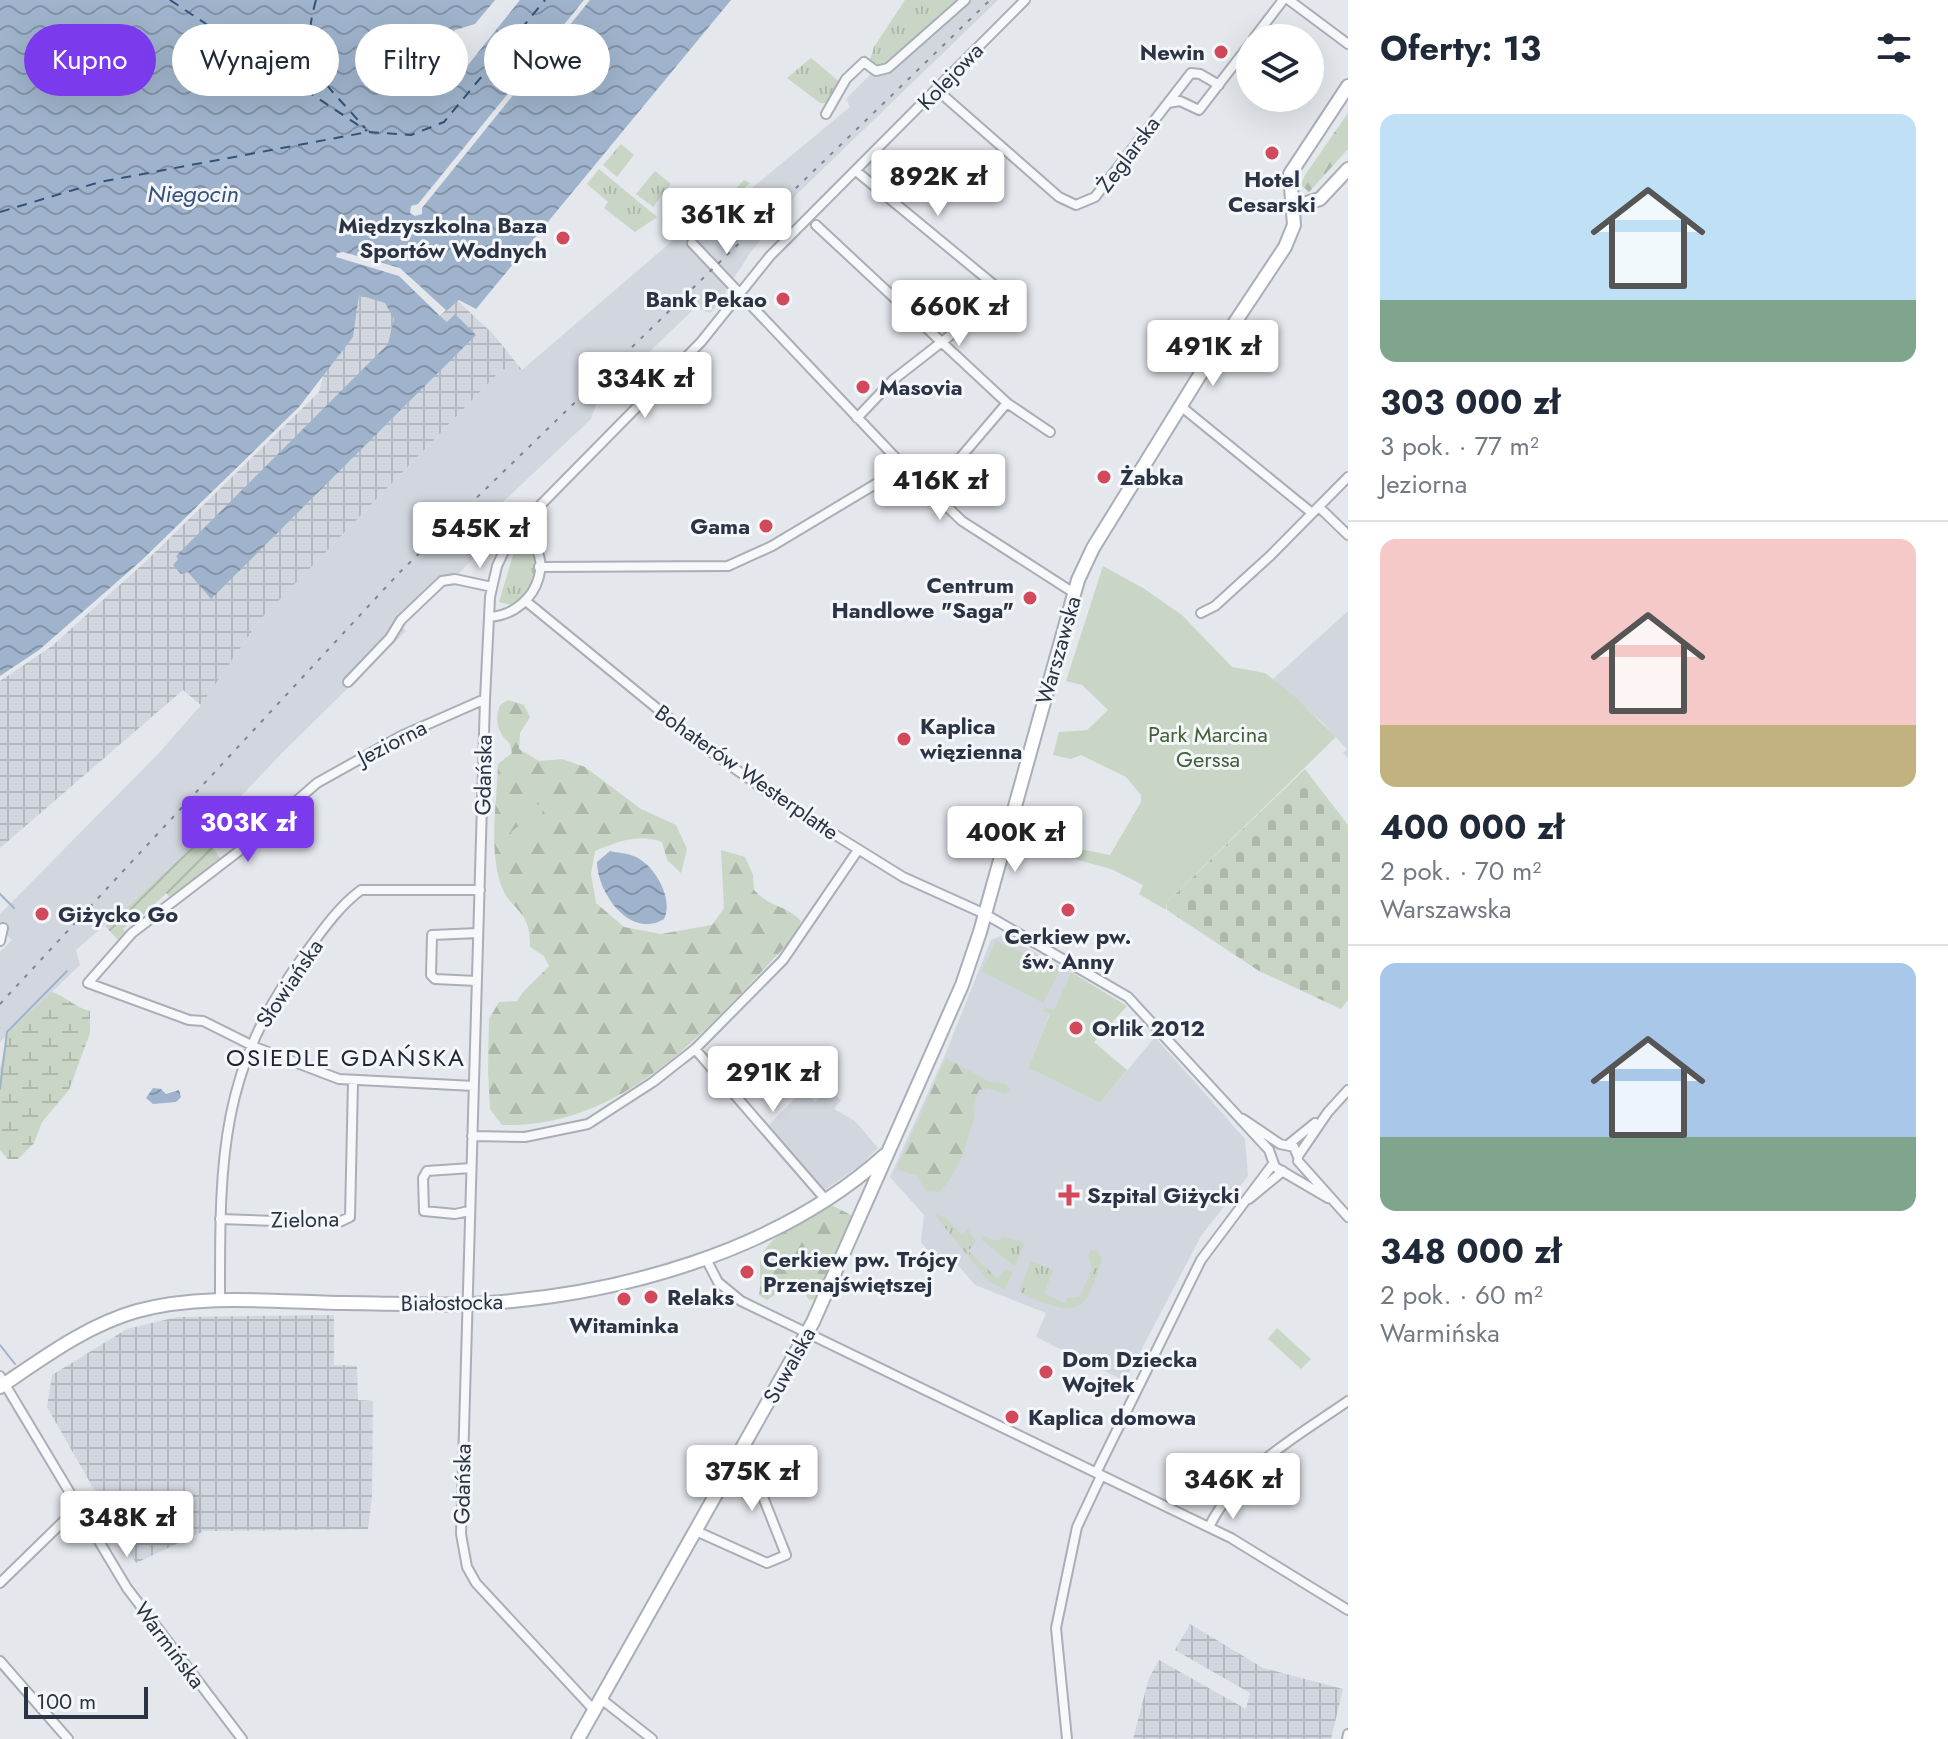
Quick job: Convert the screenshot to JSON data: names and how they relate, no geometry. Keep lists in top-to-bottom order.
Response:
{
  "streets": {
    "street": [
      "Kolejowa",
      "Żeglarska",
      "Warszawska",
      "Jeziorna",
      "Bohaterów Westerplatte",
      "Gdańska",
      "Słowiańska",
      "Zielona",
      "Białostocka",
      "Suwalska",
      "Warmińska"
    ]
  },
  "crossings": [
    ["Kolejowa", "Żeglarska"],
    ["Kolejowa", "Gdańska"],
    ["Warszawska", "Bohaterów Westerplatte"],
    ["Warszawska", "Białostocka"],
    ["Warszawska", "Suwalska"],
    ["Jeziorna", "Gdańska"],
    ["Jeziorna", "Słowiańska"],
    ["Gdańska", "Słowiańska"],
    ["Gdańska", "Białostocka"],
    ["Gdańska", "Suwalska"],
    ["Słowiańska", "Zielona"],
    ["Słowiańska", "Białostocka"],
    ["Białostocka", "Suwalska"],
    ["Białostocka", "Warmińska"]
  ],
  "districts": ["OSIEDLE GDAŃSKA"],
  "water": ["Niegocin"],
  "parks": ["Park Marcina Gerssa"],
  "places": {
    "other": [
      "Newin",
      "Hotel Cesarski",
      "Międzyszkolna Baza Sportów Wodnych",
      "Bank Pekao",
      "Masovia",
      "Żabka",
      "Gama",
      "Centrum Handlowe \"Saga\"",
      "Kaplica więzienna",
      "Cerkiew pw. św. Anny",
      "Giżycko Go",
      "Orlik 2012",
      "Cerkiew pw. Trójcy Przenajświętszej",
      "Relaks",
      "Witaminka",
      "Dom Dziecka Wojtek",
      "Kaplica domowa"
    ],
    "health": ["Szpital Giżycki"]
  },
  "scale_bar": "100 m",
  "page": {
    "heading": "Oferty: 13",
    "chip": [
      "Kupno",
      "Wynajem",
      "Filtry",
      "Nowe"
    ],
    "list": [
      {
        "name": "303 000 zł",
        "note": "3 pok. · 77 m² · Jeziorna"
      },
      {
        "name": "400 000 zł",
        "note": "2 pok. · 70 m² · Warszawska"
      },
      {
        "name": "348 000 zł",
        "note": "2 pok. · 60 m² · Warmińska"
      }
    ],
    "price": [
      "892K zł",
      "361K zł",
      "660K zł",
      "491K zł",
      "334K zł",
      "416K zł",
      "545K zł",
      "303K zł",
      "400K zł",
      "291K zł",
      "375K zł",
      "346K zł",
      "348K zł"
    ],
    "scale": "100 m"
  }
}
